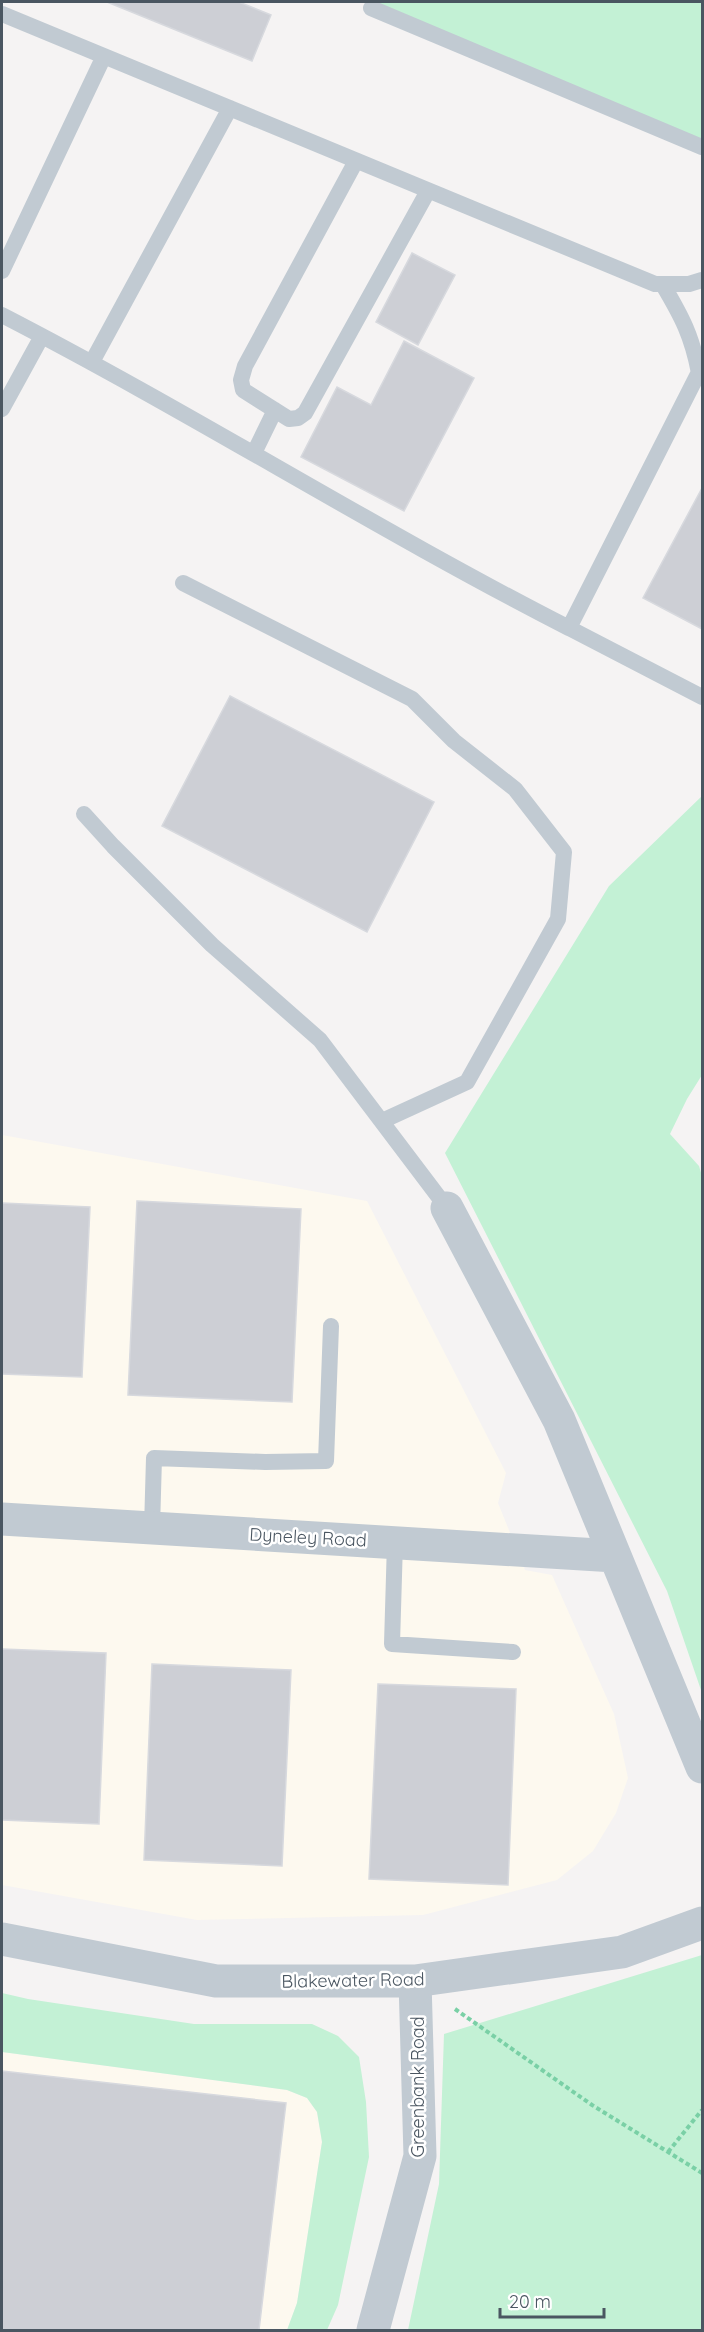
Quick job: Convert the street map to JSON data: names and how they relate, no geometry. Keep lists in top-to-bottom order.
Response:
{
  "streets": {
    "street": ["Dyneley Road", "Blakewater Road", "Greenbank Road"]
  },
  "crossings": [
    ["Blakewater Road", "Greenbank Road"]
  ],
  "scale_bar": "20 m"
}
